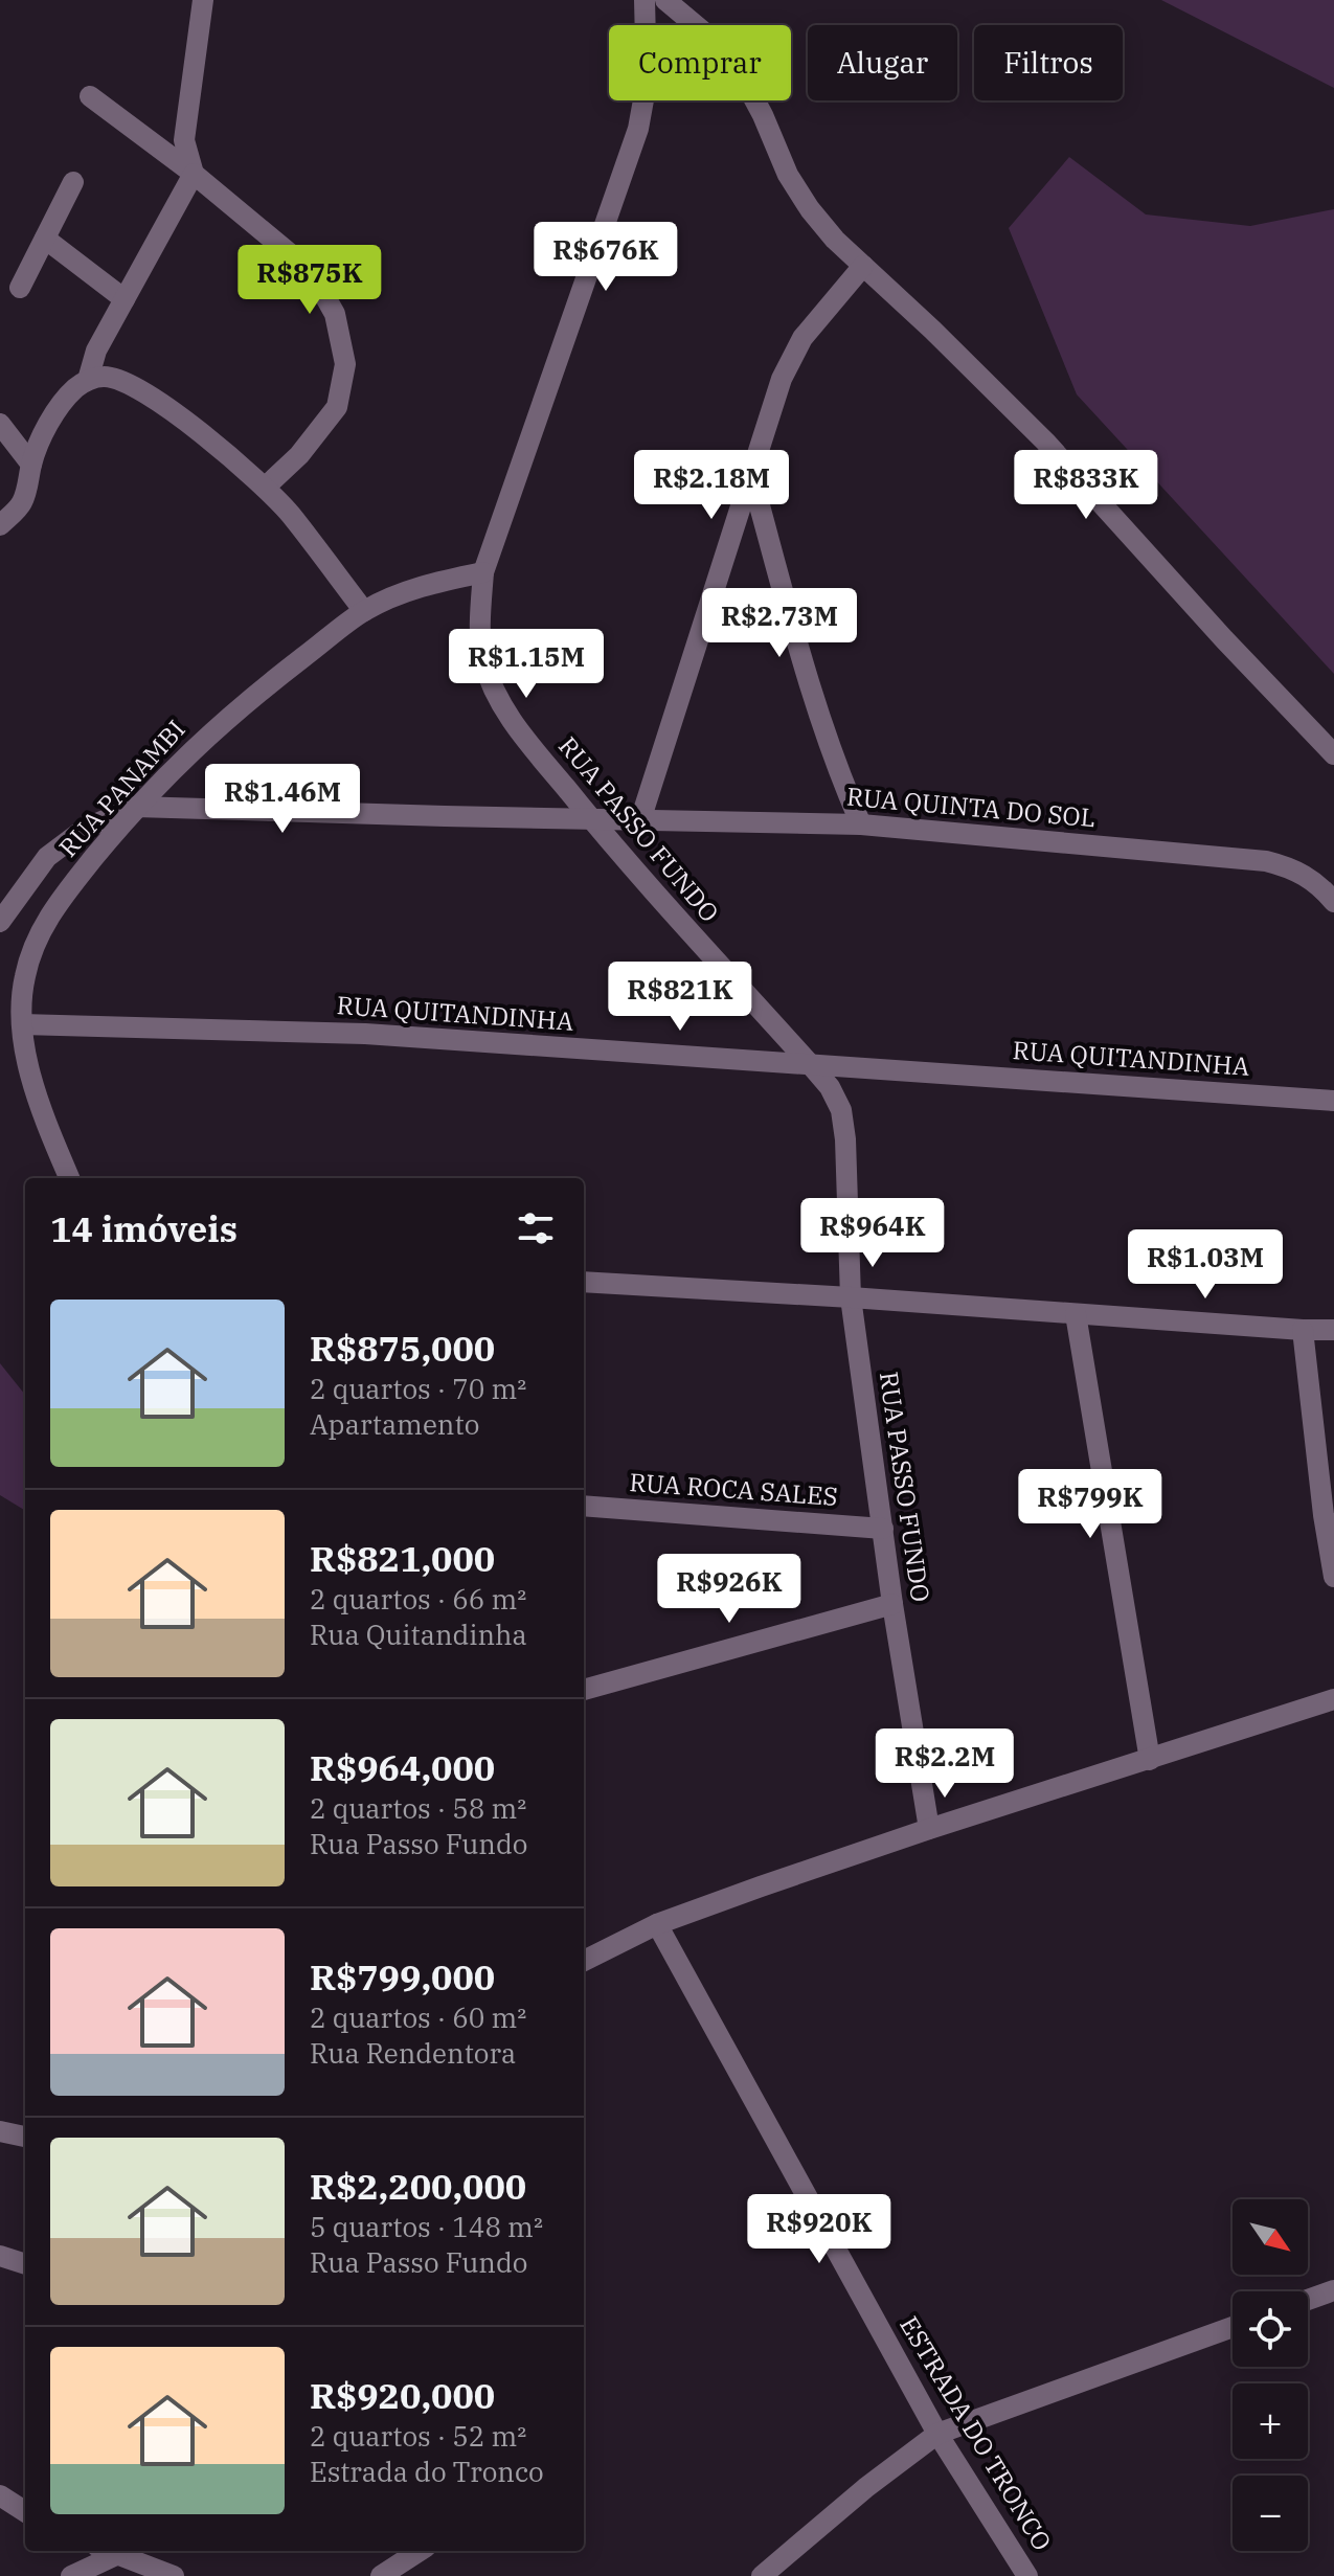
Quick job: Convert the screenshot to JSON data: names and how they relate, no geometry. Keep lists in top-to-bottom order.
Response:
{
  "streets": {
    "street": [
      "RUA PANAMBI",
      "RUA QUINTA DO SOL",
      "RUA PASSO FUNDO",
      "RUA QUITANDINHA",
      "RUA ROCA SALES",
      "ESTRADA DO TRONCO"
    ]
  },
  "crossings": [
    ["RUA PANAMBI", "RUA QUINTA DO SOL"],
    ["RUA PANAMBI", "RUA PASSO FUNDO"],
    ["RUA PANAMBI", "RUA QUITANDINHA"],
    ["RUA QUINTA DO SOL", "RUA PASSO FUNDO"],
    ["RUA PASSO FUNDO", "RUA QUITANDINHA"],
    ["RUA PASSO FUNDO", "RUA ROCA SALES"]
  ],
  "north": "bottom right",
  "page": {
    "chip": ["Comprar", "Alugar", "Filtros"],
    "price": [
      "R$676K",
      "R$875K",
      "R$2.18M",
      "R$833K",
      "R$2.73M",
      "R$1.15M",
      "R$1.46M",
      "R$821K",
      "R$964K",
      "R$1.03M",
      "R$799K",
      "R$926K",
      "R$2.2M",
      "R$920K"
    ],
    "heading": "14 imóveis",
    "list": [
      {
        "name": "R$875,000",
        "note": "2 quartos · 70 m² · Apartamento"
      },
      {
        "name": "R$821,000",
        "note": "2 quartos · 66 m² · Rua Quitandinha"
      },
      {
        "name": "R$964,000",
        "note": "2 quartos · 58 m² · Rua Passo Fundo"
      },
      {
        "name": "R$799,000",
        "note": "2 quartos · 60 m² · Rua Rendentora"
      },
      {
        "name": "R$2,200,000",
        "note": "5 quartos · 148 m² · Rua Passo Fundo"
      },
      {
        "name": "R$920,000",
        "note": "2 quartos · 52 m² · Estrada do Tronco"
      }
    ],
    "map_buttons": ["+", "−"]
  }
}
